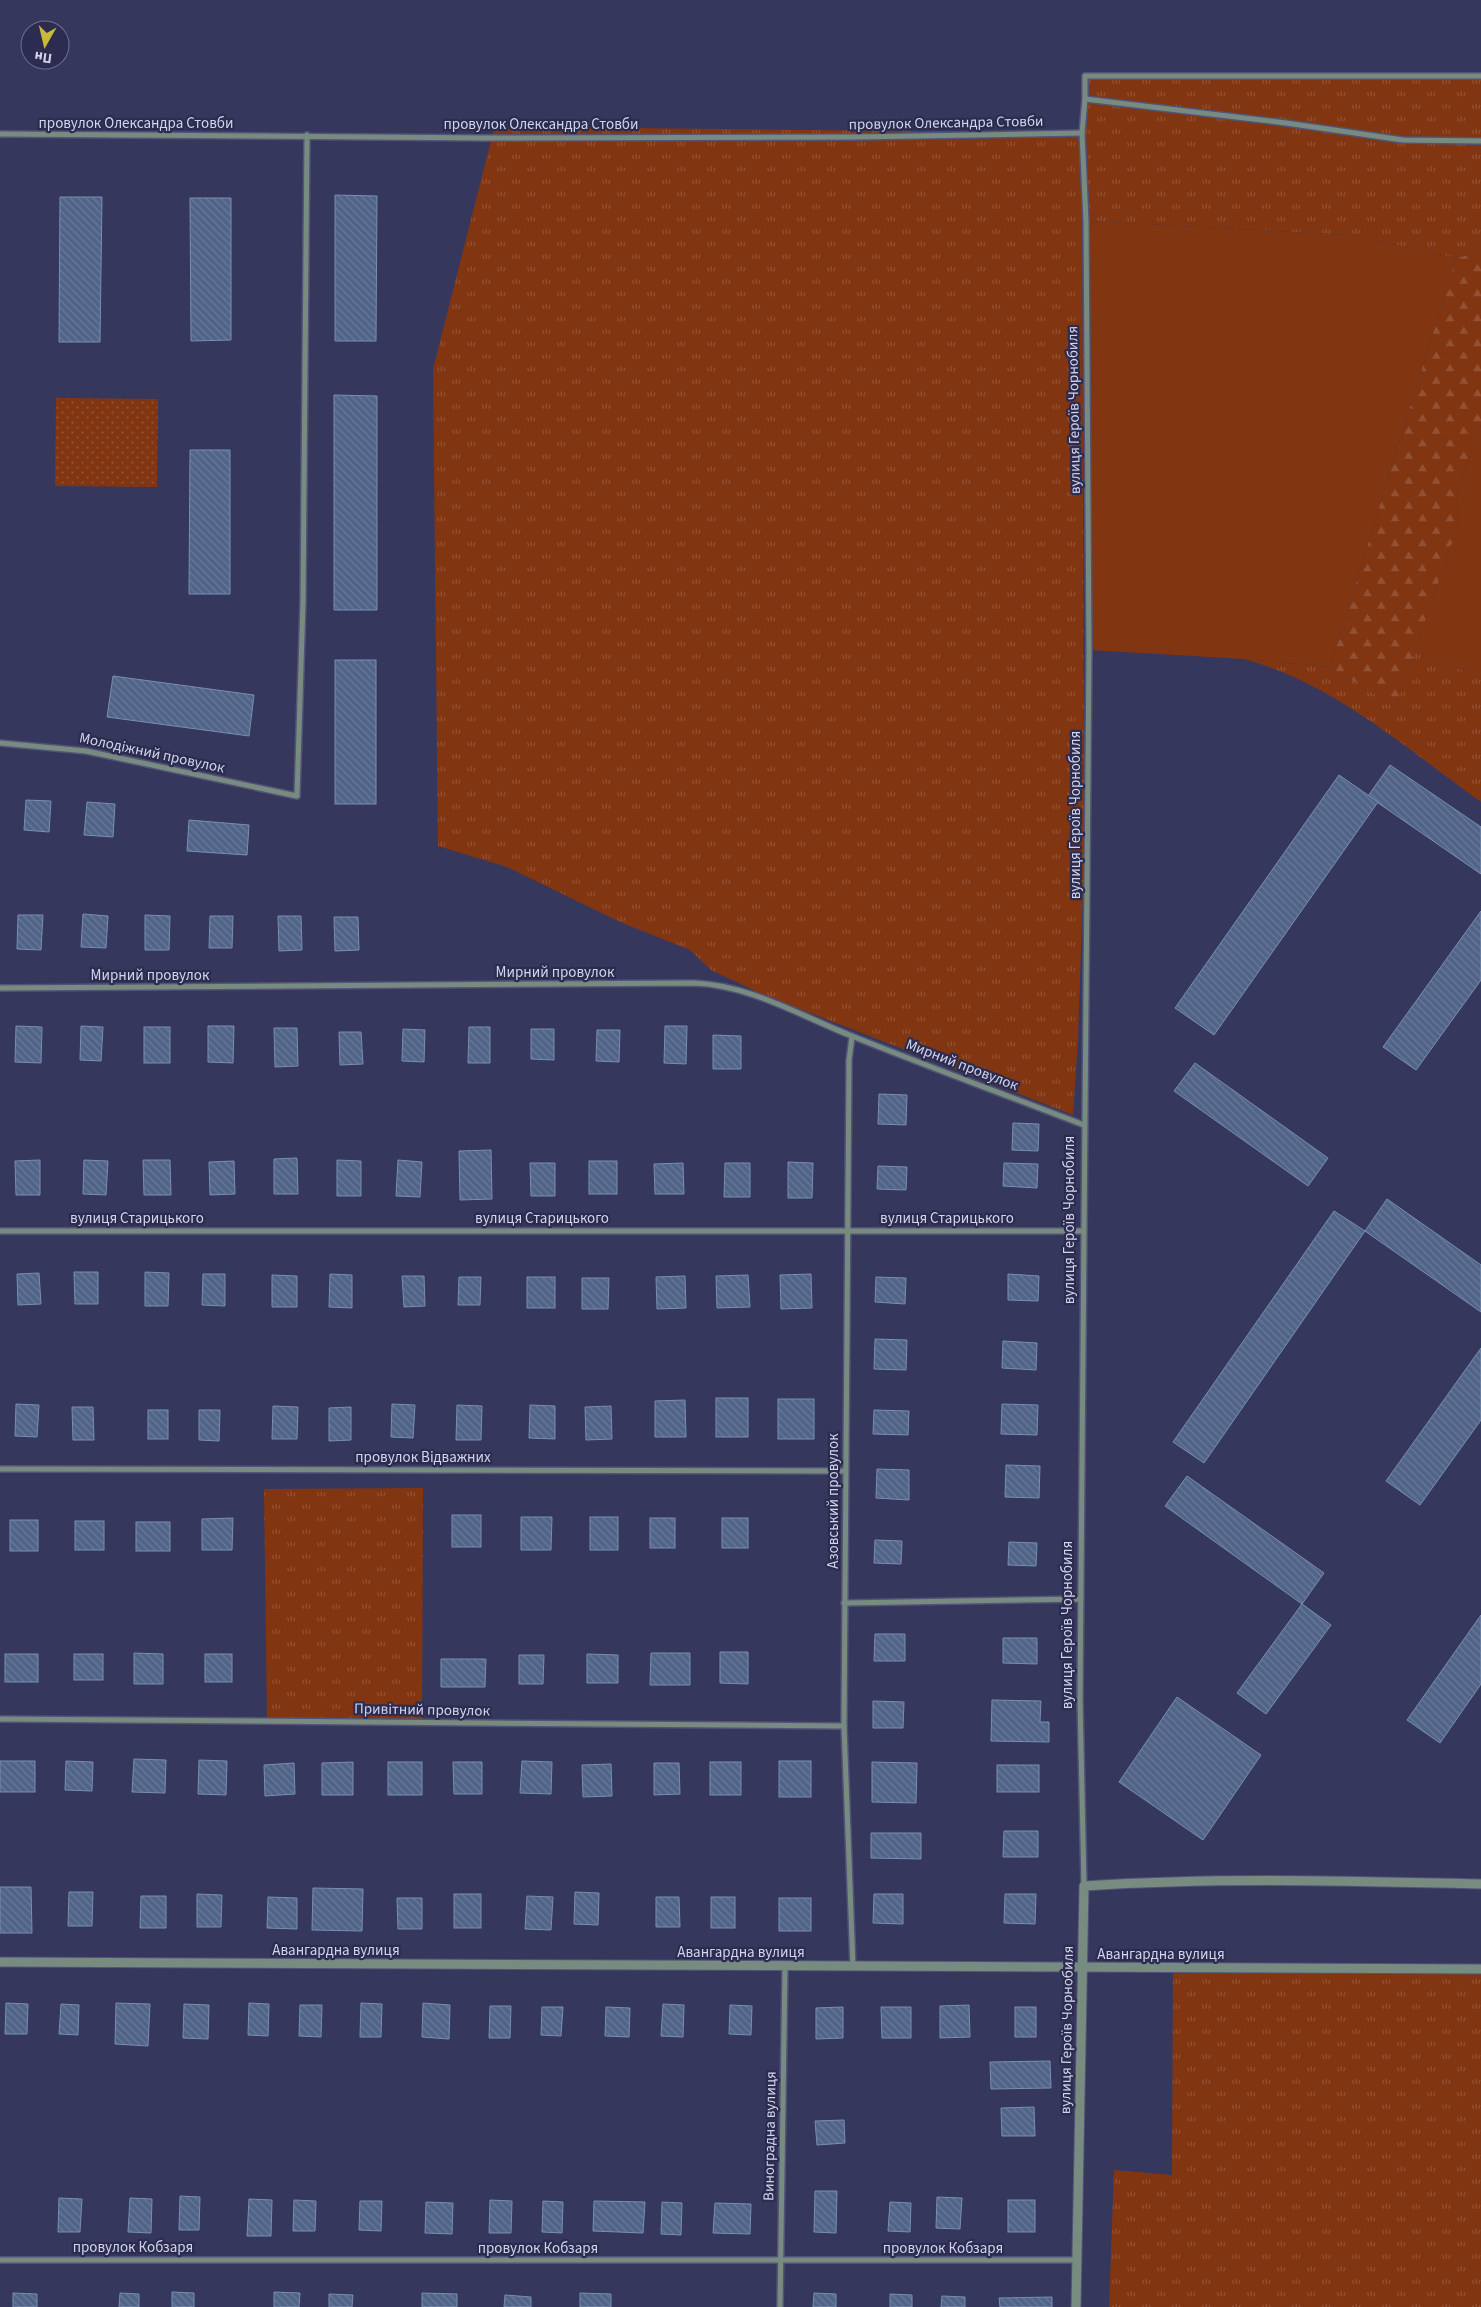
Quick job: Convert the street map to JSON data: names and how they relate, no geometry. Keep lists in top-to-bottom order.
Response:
{
  "streets": {
    "street": [
      "провулок Олександра Стовби",
      "вулиця Героїв Чорнобиля",
      "Молодіжний провулок",
      "Мирний провулок",
      "вулиця Старицького",
      "провулок Відважних",
      "Азовський провулок",
      "Привітний провулок",
      "Авангардна вулиця",
      "Виноградна вулиця",
      "провулок Кобзаря"
    ]
  },
  "crossings": [
    ["провулок Олександра Стовби", "вулиця Героїв Чорнобиля"],
    ["провулок Олександра Стовби", "Молодіжний провулок"],
    ["вулиця Героїв Чорнобиля", "Мирний провулок"],
    ["вулиця Героїв Чорнобиля", "вулиця Старицького"],
    ["вулиця Героїв Чорнобиля", "Авангардна вулиця"],
    ["вулиця Героїв Чорнобиля", "провулок Кобзаря"],
    ["Мирний провулок", "Азовський провулок"],
    ["вулиця Старицького", "Азовський провулок"],
    ["провулок Відважних", "Азовський провулок"],
    ["Азовський провулок", "Привітний провулок"],
    ["Азовський провулок", "Авангардна вулиця"],
    ["Авангардна вулиця", "Виноградна вулиця"],
    ["Виноградна вулиця", "провулок Кобзаря"]
  ],
  "north": "bottom"
}
